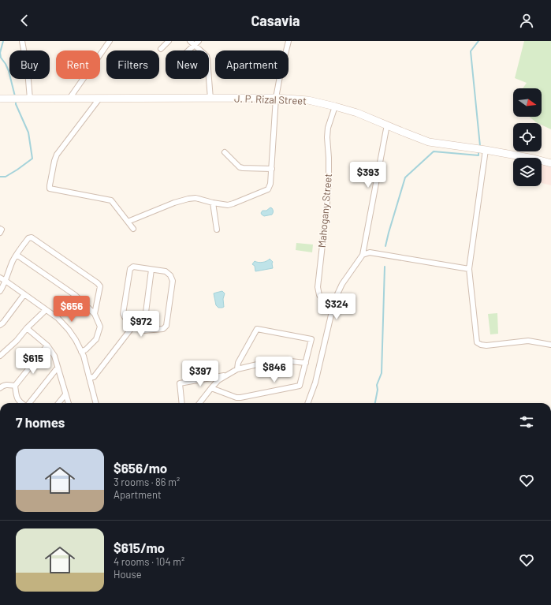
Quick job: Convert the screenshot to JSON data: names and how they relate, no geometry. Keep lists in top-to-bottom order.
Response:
{
  "streets": {
    "main road": ["J. P. Rizal Street"],
    "street": ["Mahogany Street"]
  },
  "crossings": [
    ["J. P. Rizal Street", "Mahogany Street"]
  ],
  "north": "right",
  "page": {
    "header": "Casavia",
    "chip": [
      "Buy",
      "Rent",
      "Filters",
      "New",
      "Apartment"
    ],
    "price": [
      "$393",
      "$324",
      "$656",
      "$972",
      "$615",
      "$846",
      "$397"
    ],
    "heading": "7 homes",
    "list": [
      {
        "name": "$656/mo",
        "note": "3 rooms · 86 m² · Apartment"
      },
      {
        "name": "$615/mo",
        "note": "4 rooms · 104 m² · House"
      }
    ]
  }
}
